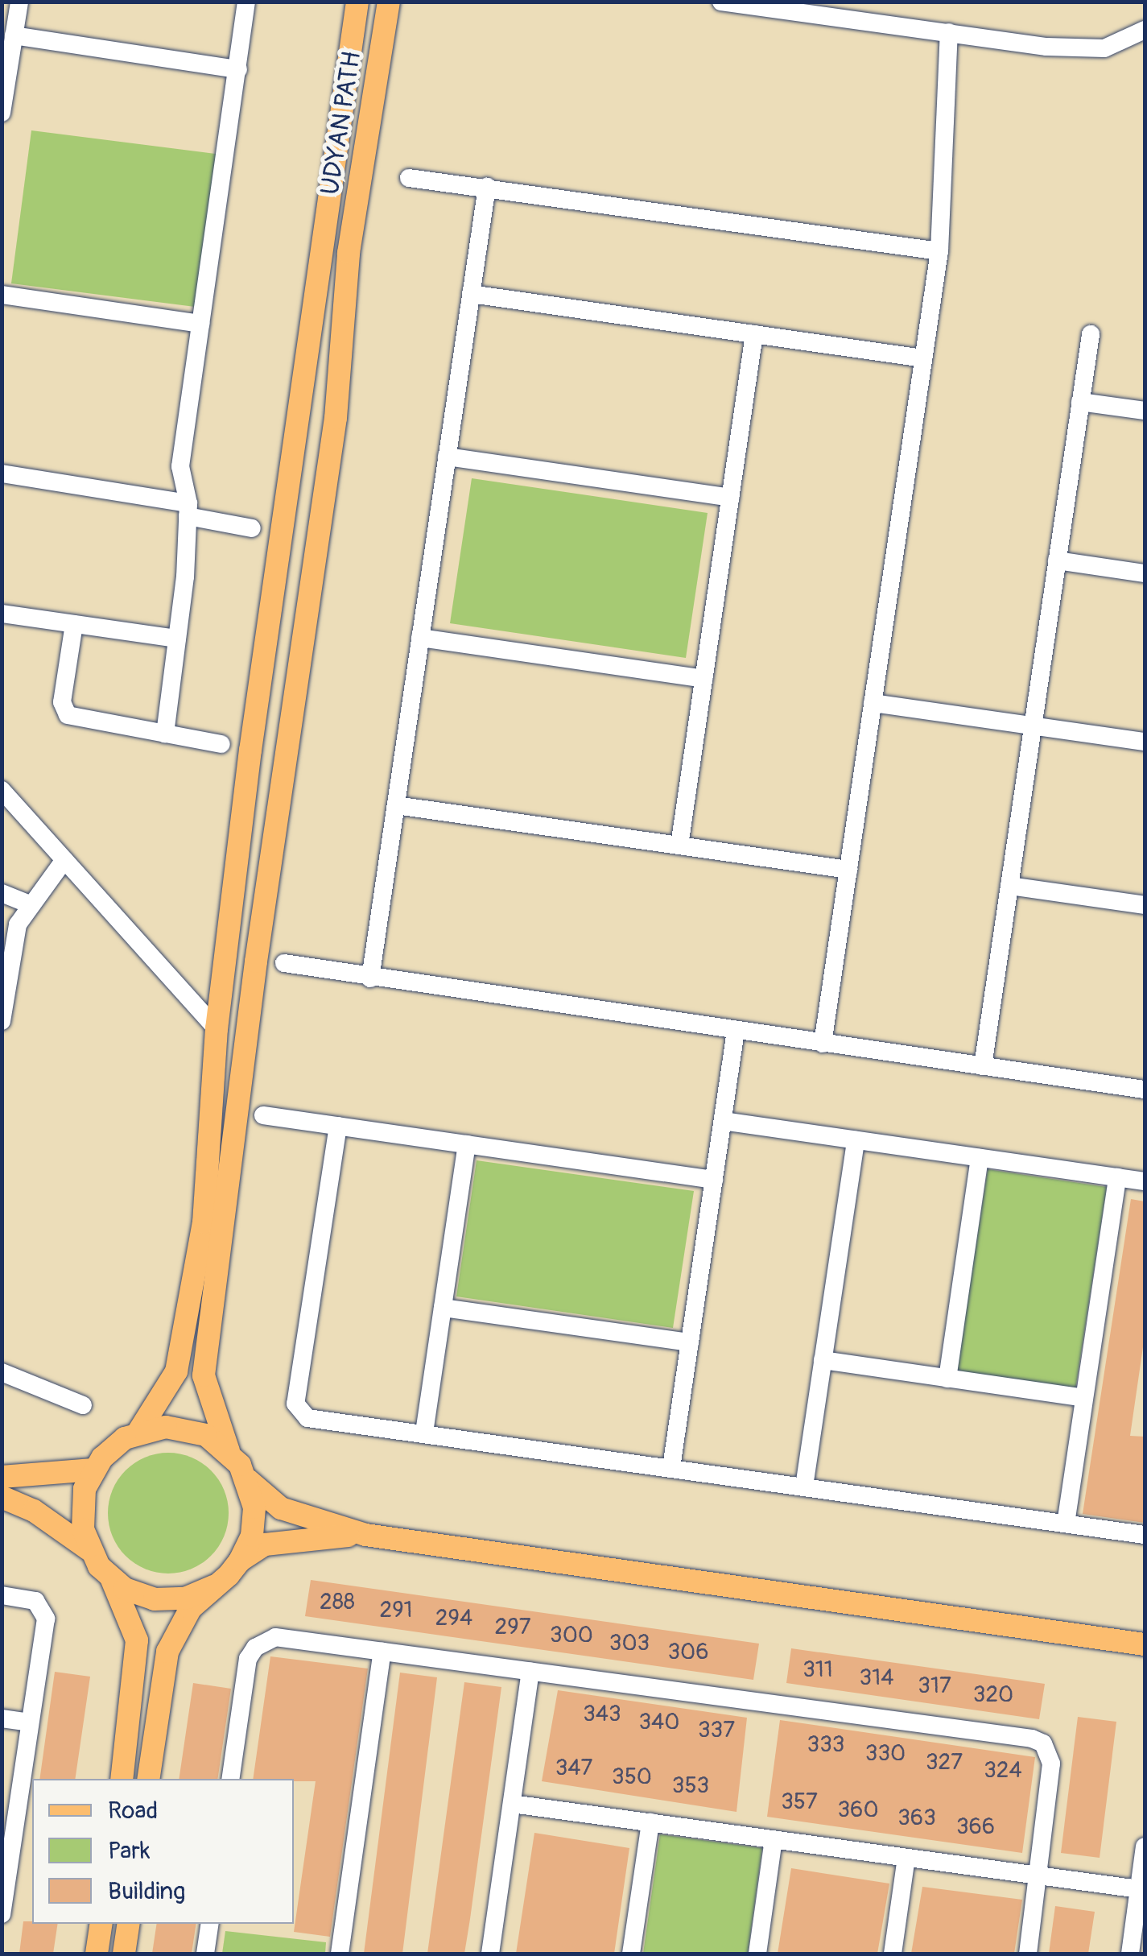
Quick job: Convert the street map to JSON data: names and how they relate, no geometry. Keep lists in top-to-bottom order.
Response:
{
  "streets": {
    "main road": ["UDYAN PATH"]
  },
  "house_numbers": [
    "288",
    "291",
    "294",
    "297",
    "300",
    "303",
    "306",
    "311",
    "314",
    "317",
    "320",
    "343",
    "340",
    "337",
    "333",
    "330",
    "327",
    "347",
    "324",
    "350",
    "353",
    "357",
    "360",
    "363",
    "366"
  ],
  "legend": ["Road", "Park", "Building"]
}
